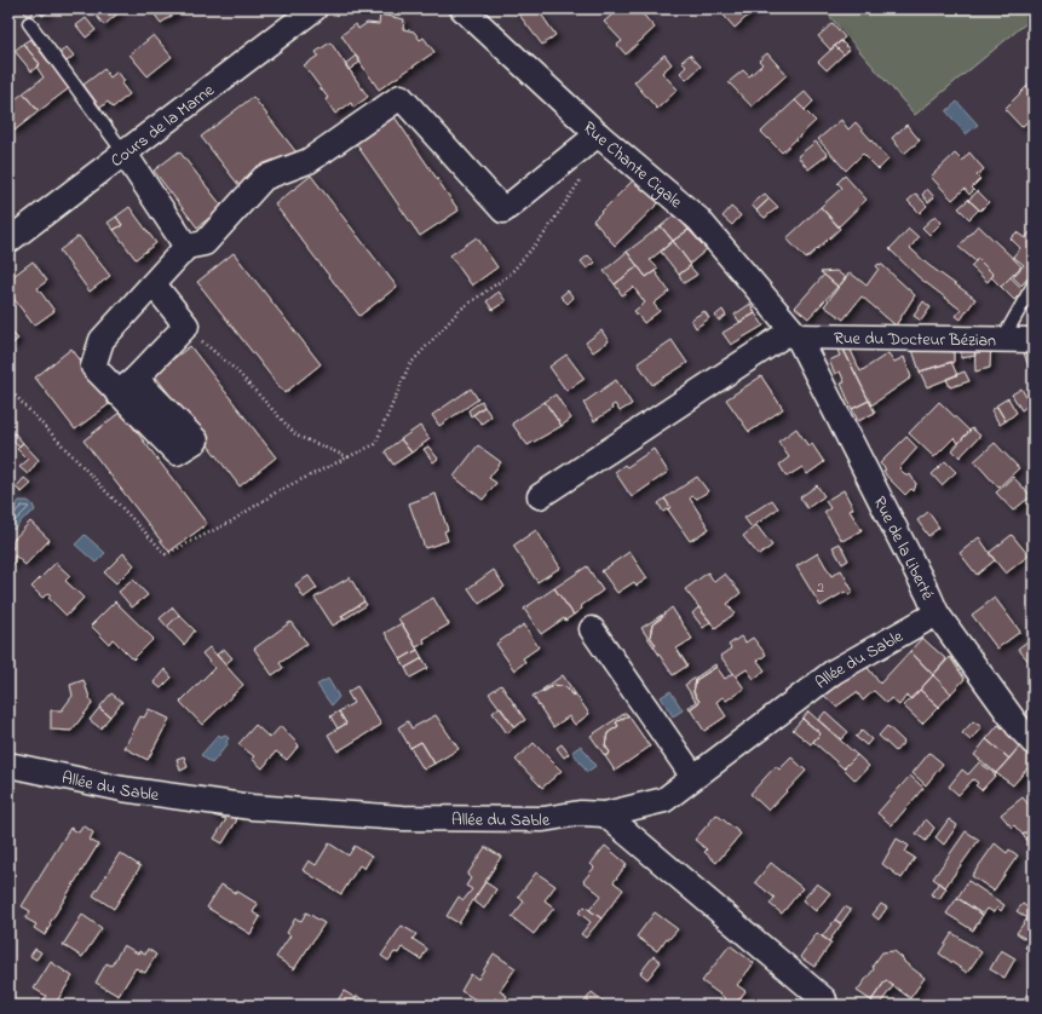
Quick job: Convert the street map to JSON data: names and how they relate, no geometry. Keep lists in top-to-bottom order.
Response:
{
  "streets": {
    "street": [
      "Cours de la Marne",
      "Rue Chante Cigale",
      "Rue du Docteur Bézian",
      "Rue de la Liberté",
      "Allée du Sable"
    ]
  },
  "crossings": [
    ["Rue Chante Cigale", "Rue du Docteur Bézian"],
    ["Rue Chante Cigale", "Rue de la Liberté"],
    ["Rue du Docteur Bézian", "Rue de la Liberté"],
    ["Rue de la Liberté", "Allée du Sable"]
  ],
  "house_numbers": ["2"]
}
